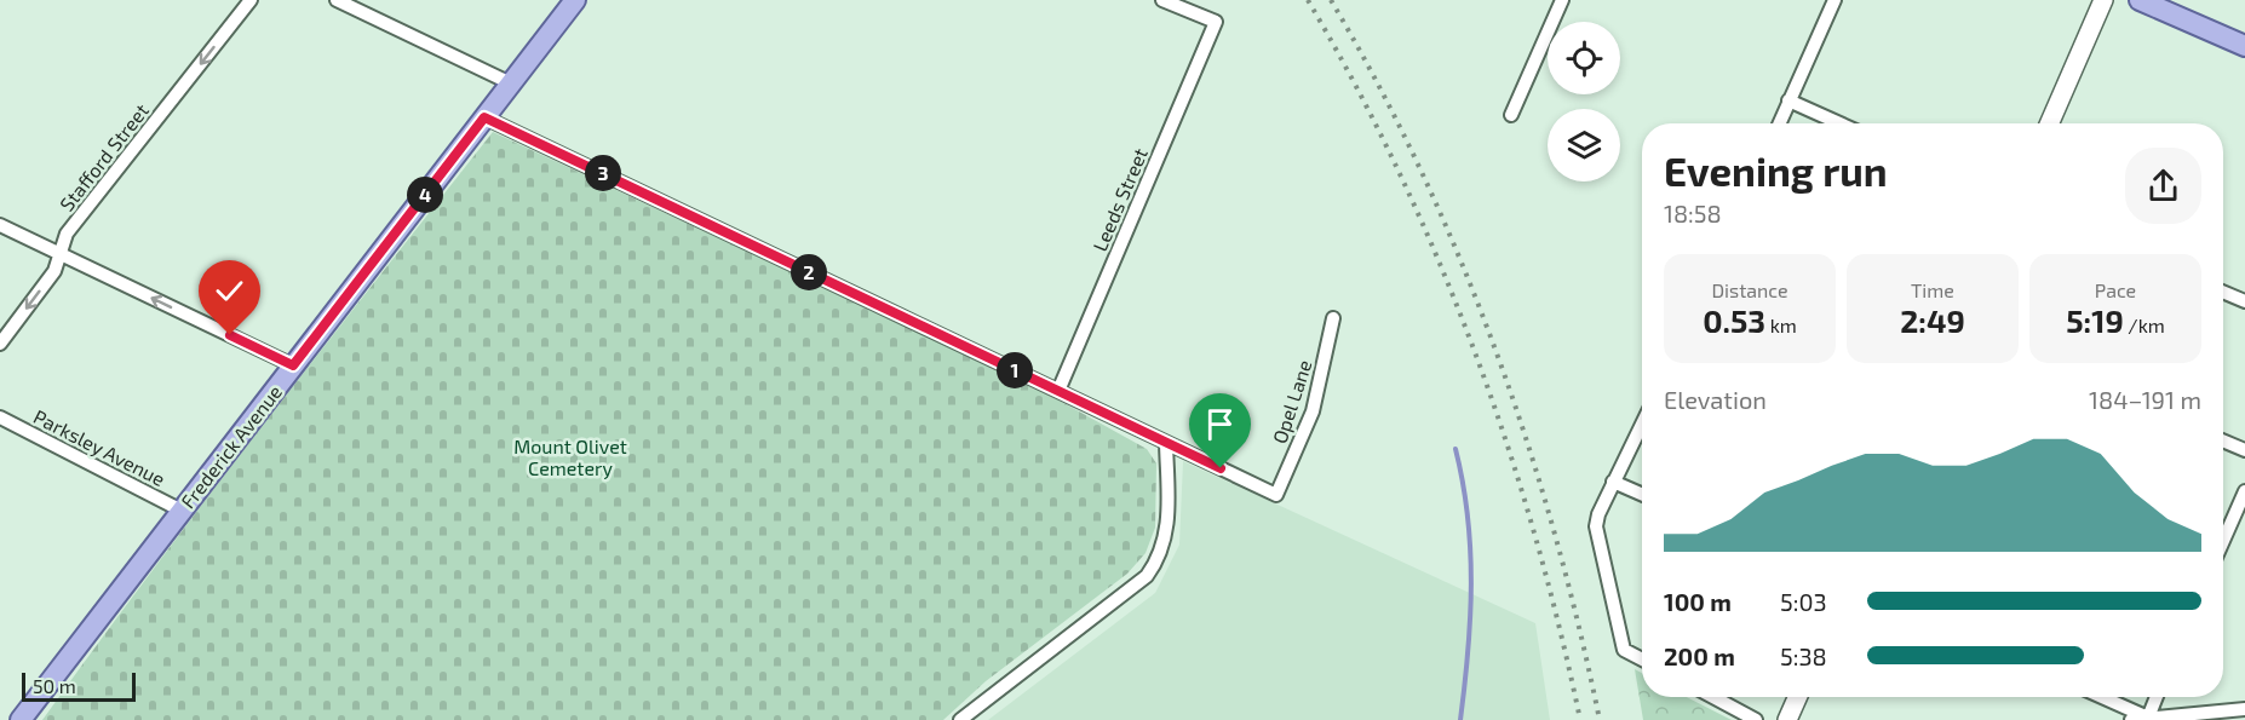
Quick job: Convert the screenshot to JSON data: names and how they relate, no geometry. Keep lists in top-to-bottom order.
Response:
{
  "streets": {
    "main road": ["Frederick Avenue"],
    "street": [
      "Stafford Street",
      "Leeds Street",
      "Opel Lane",
      "Parksley Avenue"
    ]
  },
  "crossings": [
    ["Frederick Avenue", "Parksley Avenue"]
  ],
  "one_way": ["Stafford Street"],
  "parks": ["Mount Olivet Cemetery"],
  "scale_bar": "50 m",
  "page": {
    "heading": ["Evening run", "18:58"],
    "pins": [
      "3",
      "4",
      "2",
      "1"
    ],
    "stats": [
      ["Distance", "0.53 km"],
      ["Time", "2:49"],
      ["Pace", "5:19 /km"]
    ],
    "chart": ["Elevation", "184–191 m"],
    "list": [
      {
        "name": "100 m",
        "note": "5:03"
      },
      {
        "name": "200 m",
        "note": "5:38"
      }
    ],
    "scale": "50 m"
  }
}
